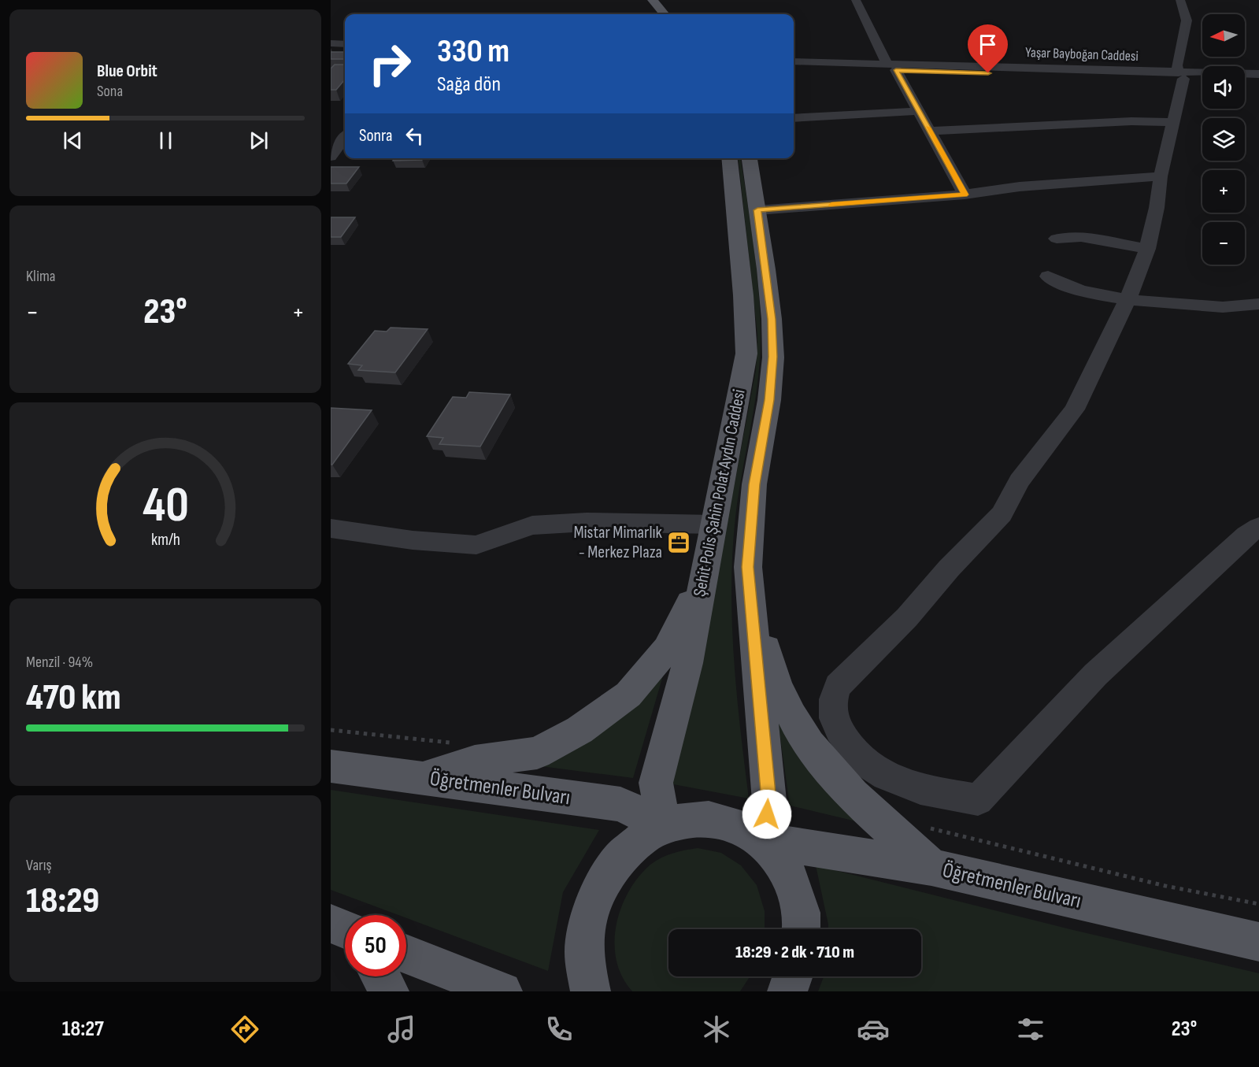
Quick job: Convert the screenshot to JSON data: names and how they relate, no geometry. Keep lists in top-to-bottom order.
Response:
{
  "streets": {
    "main road": ["Şehit Polis Şahin Polat Aydın Caddesi", "Öğretmenler Bulvarı"],
    "street": ["Yaşar Bayboğan Caddesi"]
  },
  "crossings": [
    ["Şehit Polis Şahin Polat Aydın Caddesi", "Öğretmenler Bulvarı"]
  ],
  "places": {
    "office": ["Mistar Mimarlık - Merkez Plaza"]
  },
  "north": "left",
  "page": {
    "map_buttons": ["+", "−"],
    "turn": ["330 m", "Sağa dön"],
    "song": ["Blue Orbit", "Sona"],
    "then": "Sonra",
    "tile": [
      "Klima",
      ["Menzil · 94%", "470 km"],
      ["Varış", "18:29"]
    ],
    "heat": ["−", "23°", "+"],
    "limit": "50",
    "trip": "18:29 · 2 dk · 710 m",
    "tabs": ["18:27", "23°"],
    "gauge": ["40", "km/h"]
  }
}
